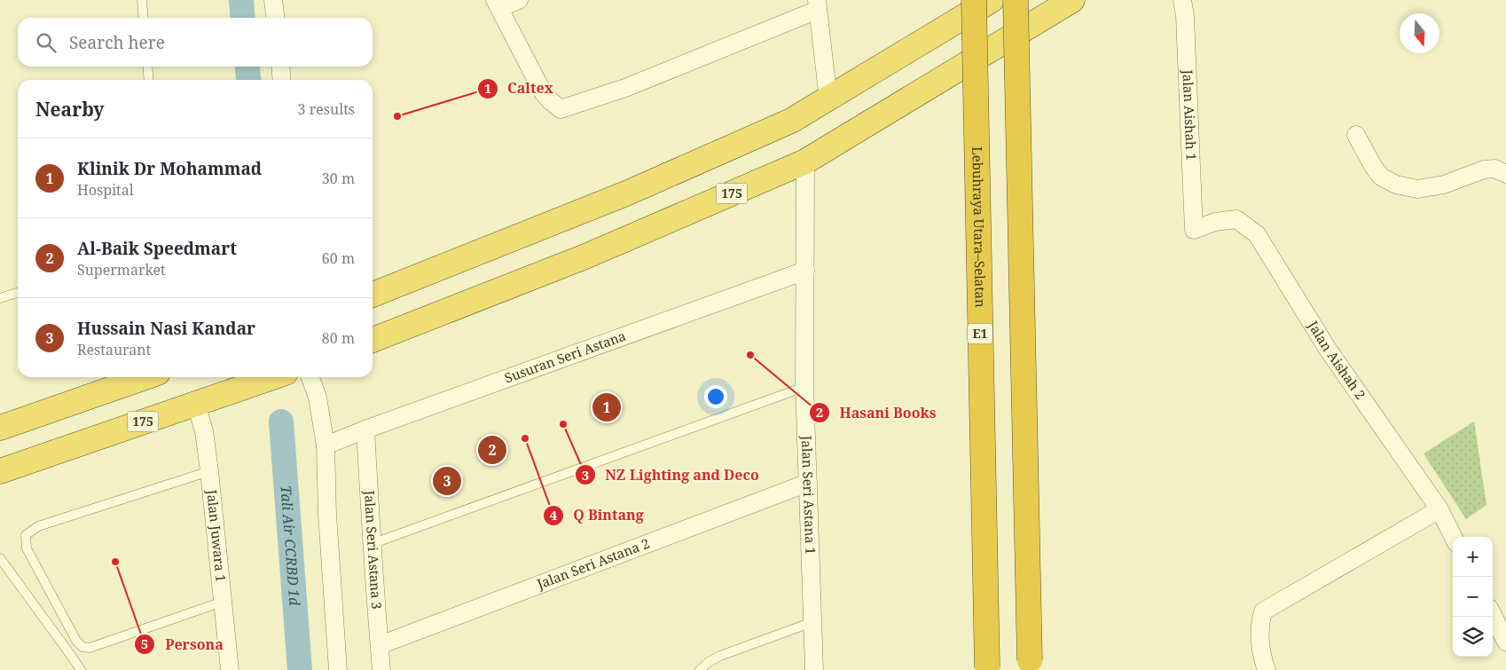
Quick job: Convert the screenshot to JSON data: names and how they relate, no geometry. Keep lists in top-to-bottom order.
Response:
{
  "streets": {
    "highway": ["175", "Lebuhraya Utara–Selatan", "E1"],
    "street": [
      "Jalan Aishah 1",
      "Susuran Seri Astana",
      "Jalan Aishah 2",
      "Jalan Seri Astana 1",
      "Jalan Juwara 1",
      "Jalan Seri Astana 3",
      "Jalan Seri Astana 2"
    ]
  },
  "crossings": [
    ["Jalan Aishah 1", "Jalan Aishah 2"],
    ["175", "Jalan Seri Astana 1"],
    ["175", "Jalan Juwara 1"],
    ["Susuran Seri Astana", "Jalan Seri Astana 1"],
    ["Susuran Seri Astana", "Jalan Seri Astana 3"],
    ["Jalan Seri Astana 1", "Jalan Seri Astana 2"],
    ["Jalan Seri Astana 3", "Jalan Seri Astana 2"]
  ],
  "water": ["Tali Air CCRBD 1d"],
  "places": [
    "Caltex",
    "Hasani Books",
    "NZ Lighting and Deco",
    "Q Bintang",
    "Persona"
  ],
  "north": "bottom",
  "page": {
    "search": "Search here",
    "heading": ["Nearby", "3 results"],
    "list": [
      {
        "mark": "1",
        "name": "Klinik Dr Mohammad",
        "note": "Hospital",
        "value": "30 m"
      },
      {
        "mark": "2",
        "name": "Al-Baik Speedmart",
        "note": "Supermarket",
        "value": "60 m"
      },
      {
        "mark": "3",
        "name": "Hussain Nasi Kandar",
        "note": "Restaurant",
        "value": "80 m"
      }
    ],
    "pins": ["1", "2", "3"],
    "map_buttons": ["+", "−"]
  }
}
